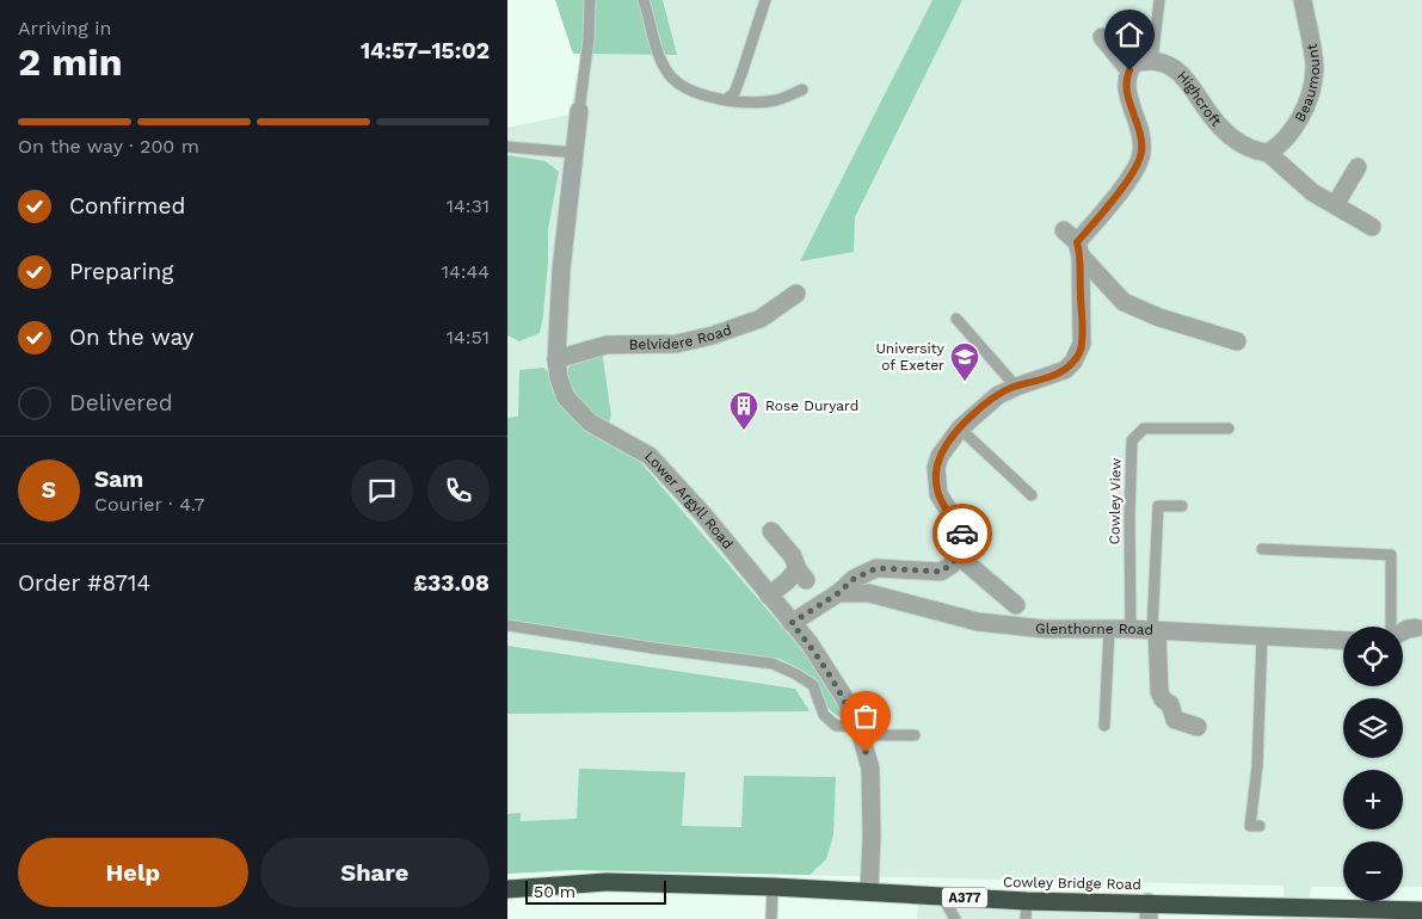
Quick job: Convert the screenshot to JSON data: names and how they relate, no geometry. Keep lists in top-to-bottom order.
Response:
{
  "streets": {
    "highway": ["Cowley Bridge Road", "A377"],
    "street": [
      "Beaumount",
      "Highcroft",
      "Belvidere Road",
      "Lower Argyll Road",
      "Glenthorne Road"
    ],
    "lane": ["Cowley View"]
  },
  "crossings": [
    ["Beaumount", "Highcroft"],
    ["Belvidere Road", "Lower Argyll Road"],
    ["Lower Argyll Road", "Cowley Bridge Road"],
    ["Cowley View", "Glenthorne Road"]
  ],
  "places": {
    "school or university": ["University of Exeter"],
    "building": ["Rose Duryard"]
  },
  "scale_bar": "50 m",
  "page": {
    "heading": ["2 min", "Arriving in", "14:57–15:02"],
    "panel": [
      "Sam",
      "Courier · 4.7",
      "Order #8714",
      "£33.08"
    ],
    "bar": "On the way · 200 m",
    "list": [
      ["Confirmed", "14:31"],
      ["Preparing", "14:44"],
      ["On the way", "14:51"],
      "Delivered"
    ],
    "round": "S",
    "map_buttons": ["+", "−"],
    "buttons": ["Help", "Share"],
    "scale": "50 m"
  }
}
